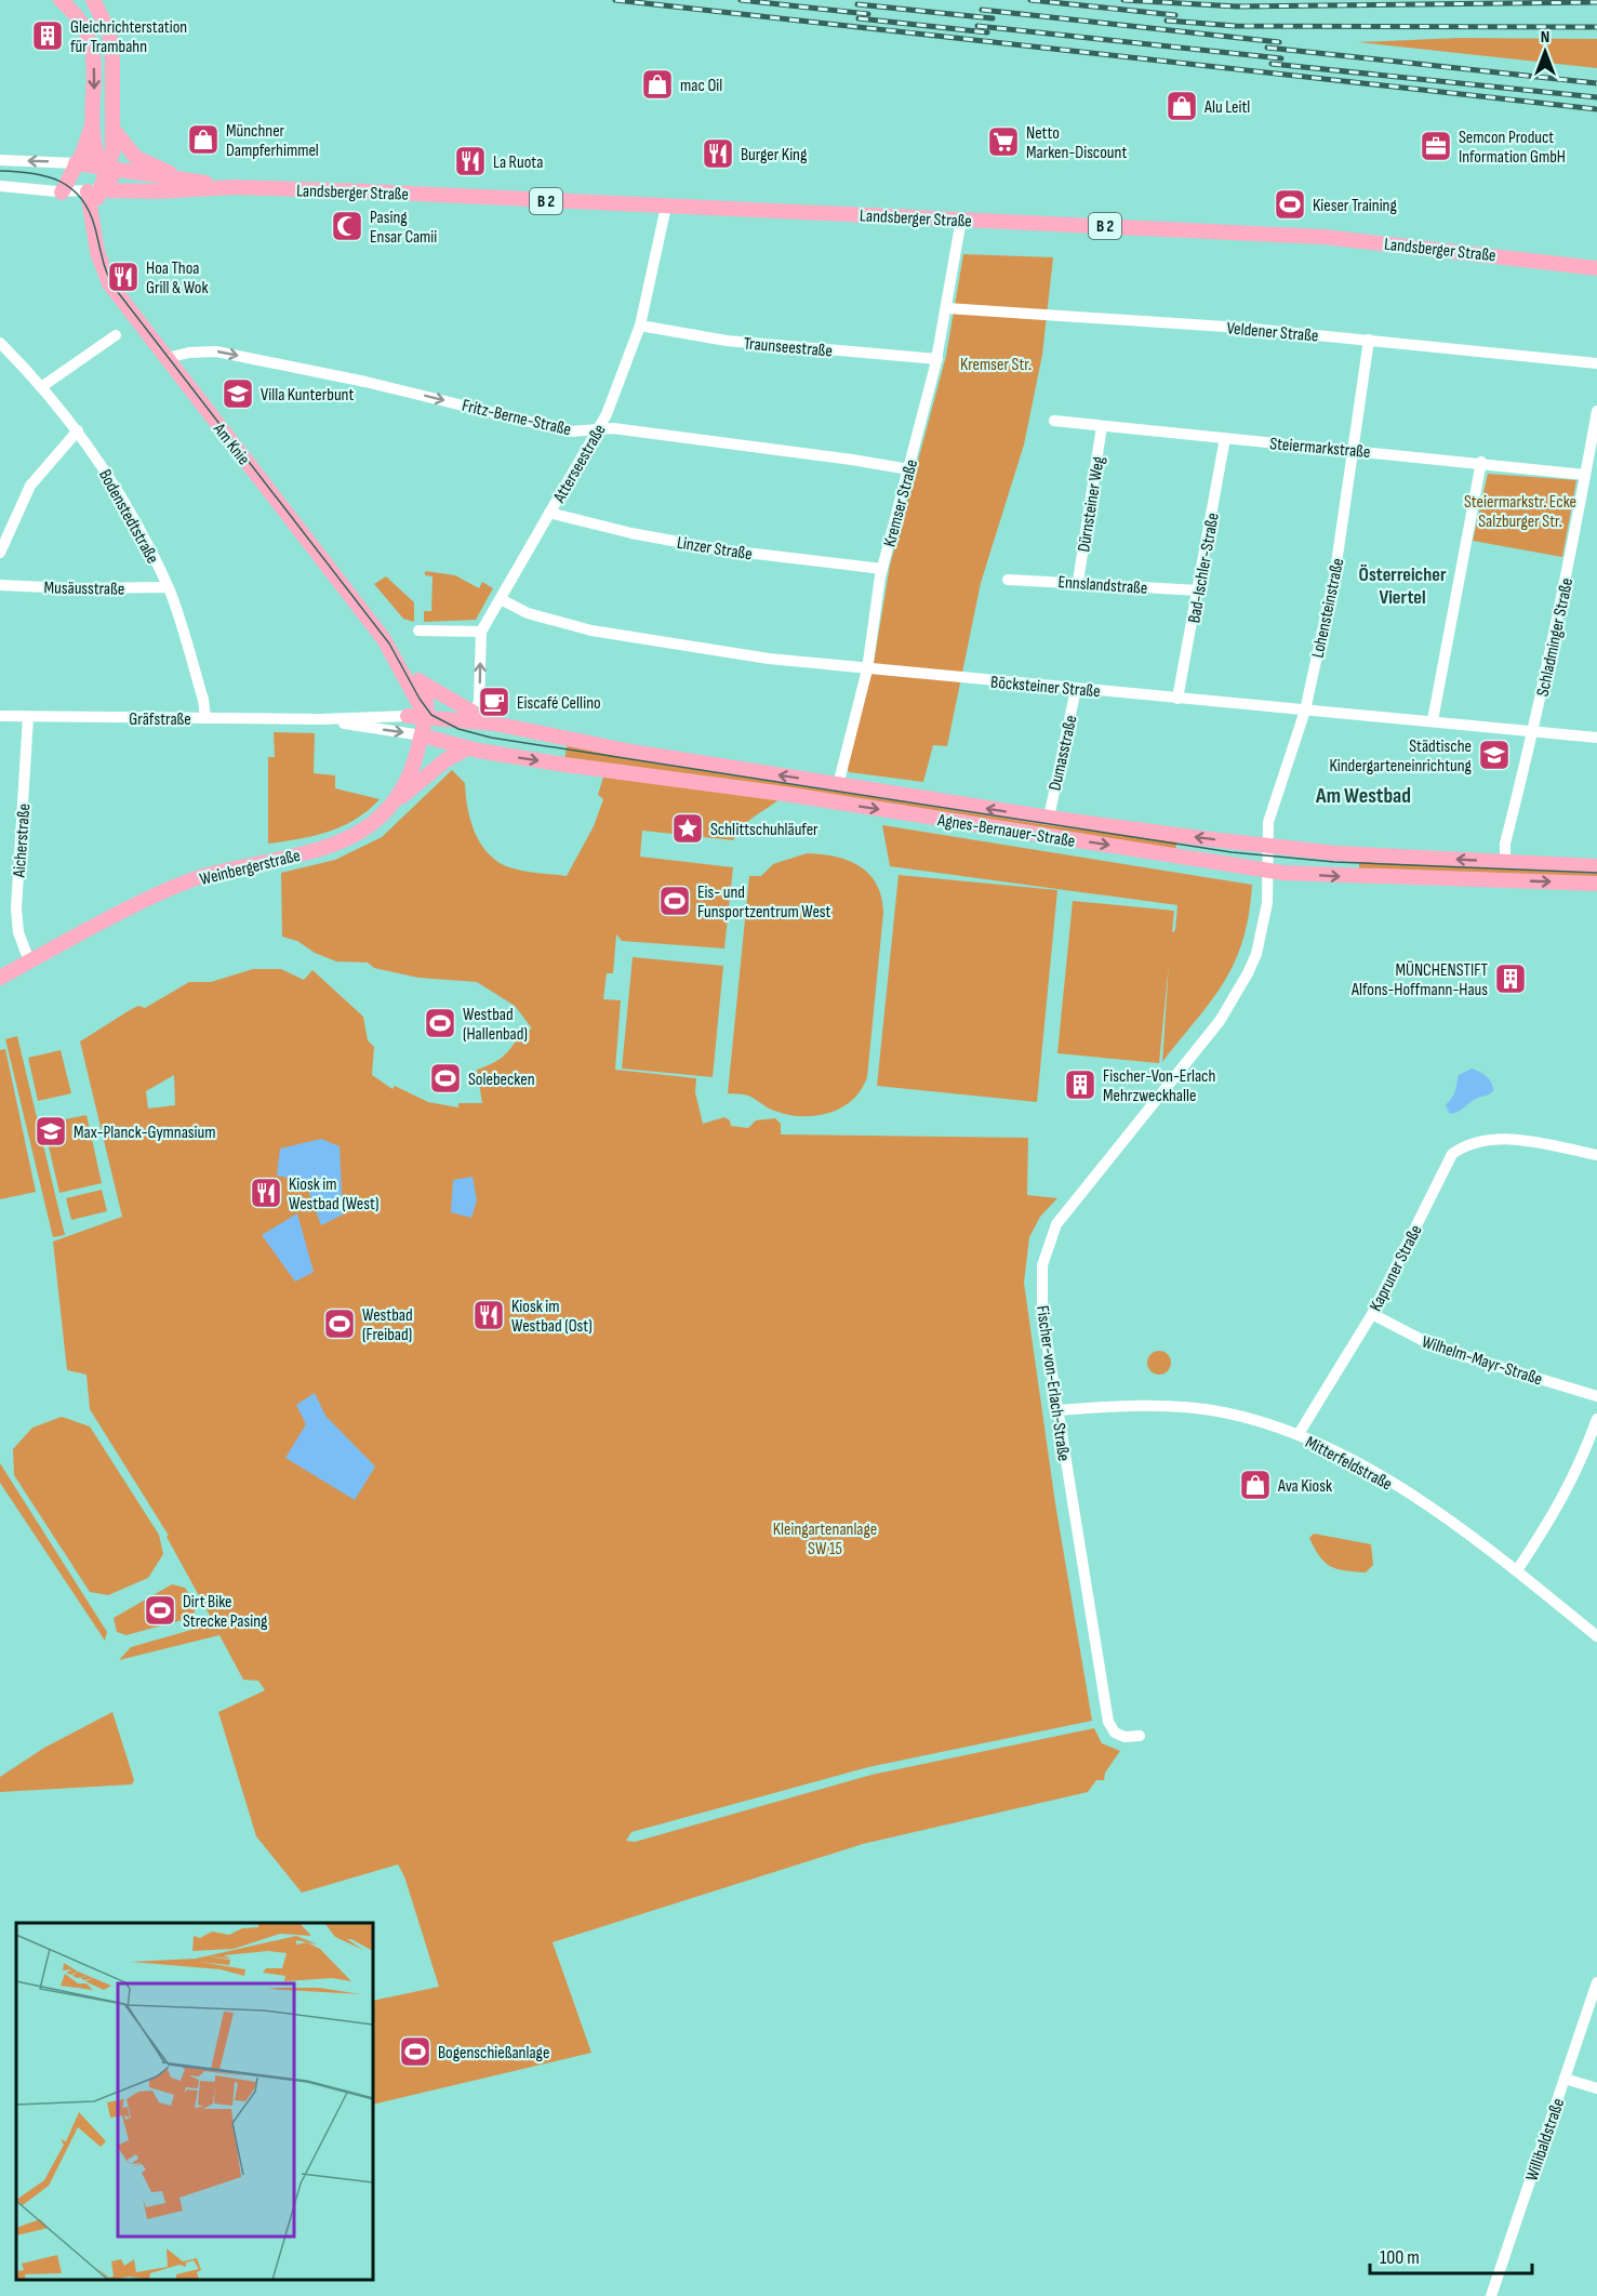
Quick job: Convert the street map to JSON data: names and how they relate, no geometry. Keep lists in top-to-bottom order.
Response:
{
  "streets": {
    "main road": [
      "Landsberger Straße",
      "B 2",
      "Am Knie",
      "Agnes-Bernauer-Straße",
      "Weinbergerstraße"
    ],
    "street": [
      "Veldener Straße",
      "Traunseestraße",
      "Fritz-Berne-Straße",
      "Steiermarkstraße",
      "Atterseestraße",
      "Kremser Straße",
      "Dürnsteiner Weg",
      "Bodenstedtstraße",
      "Linzer Straße",
      "Bad-Ischler-Straße",
      "Ennslandstraße",
      "Musäusstraße",
      "Lohensteinstraße",
      "Schladminger Straße",
      "Böcksteiner Straße",
      "Gräfstraße",
      "Dumasstraße",
      "Aicherstraße",
      "Kapruner Straße",
      "Wilhelm-Mayr-Straße",
      "Fischer-von-Erlach-Straße",
      "Mitterfeldstraße",
      "Willibaldstraße"
    ]
  },
  "crossings": [
    ["Landsberger Straße", "B 2"],
    ["Landsberger Straße", "Am Knie"],
    ["Landsberger Straße", "Atterseestraße"],
    ["Landsberger Straße", "Kremser Straße"],
    ["B 2", "Am Knie"],
    ["Veldener Straße", "Kremser Straße"],
    ["Veldener Straße", "Lohensteinstraße"],
    ["Traunseestraße", "Atterseestraße"],
    ["Traunseestraße", "Kremser Straße"],
    ["Fritz-Berne-Straße", "Am Knie"],
    ["Fritz-Berne-Straße", "Atterseestraße"],
    ["Fritz-Berne-Straße", "Kremser Straße"],
    ["Am Knie", "Agnes-Bernauer-Straße"],
    ["Am Knie", "Weinbergerstraße"],
    ["Steiermarkstraße", "Dürnsteiner Weg"],
    ["Steiermarkstraße", "Bad-Ischler-Straße"],
    ["Steiermarkstraße", "Lohensteinstraße"],
    ["Steiermarkstraße", "Schladminger Straße"],
    ["Atterseestraße", "Linzer Straße"],
    ["Atterseestraße", "Böcksteiner Straße"],
    ["Kremser Straße", "Linzer Straße"],
    ["Kremser Straße", "Böcksteiner Straße"],
    ["Kremser Straße", "Agnes-Bernauer-Straße"],
    ["Dürnsteiner Weg", "Ennslandstraße"],
    ["Bodenstedtstraße", "Musäusstraße"],
    ["Bodenstedtstraße", "Gräfstraße"],
    ["Bad-Ischler-Straße", "Ennslandstraße"],
    ["Bad-Ischler-Straße", "Böcksteiner Straße"],
    ["Lohensteinstraße", "Böcksteiner Straße"],
    ["Lohensteinstraße", "Agnes-Bernauer-Straße"],
    ["Lohensteinstraße", "Fischer-von-Erlach-Straße"],
    ["Schladminger Straße", "Böcksteiner Straße"],
    ["Schladminger Straße", "Agnes-Bernauer-Straße"],
    ["Böcksteiner Straße", "Dumasstraße"],
    ["Gräfstraße", "Agnes-Bernauer-Straße"],
    ["Gräfstraße", "Aicherstraße"],
    ["Gräfstraße", "Weinbergerstraße"],
    ["Dumasstraße", "Agnes-Bernauer-Straße"],
    ["Agnes-Bernauer-Straße", "Weinbergerstraße"],
    ["Agnes-Bernauer-Straße", "Fischer-von-Erlach-Straße"],
    ["Aicherstraße", "Weinbergerstraße"],
    ["Kapruner Straße", "Wilhelm-Mayr-Straße"],
    ["Kapruner Straße", "Mitterfeldstraße"],
    ["Fischer-von-Erlach-Straße", "Mitterfeldstraße"]
  ],
  "one_way": ["Fritz-Berne-Straße"],
  "districts": ["Österreicher Viertel", "Am Westbad"],
  "parks": ["Kremser Str.", "Steiermarkstr. Ecke Salzburger Str.", "Kleingartenanlage SW 15"],
  "places": {
    "building": ["Gleichrichterstation für Trambahn", "MÜNCHENSTIFT Alfons-Hoffmann-Haus", "Fischer-Von-Erlach Mehrzweckhalle"],
    "shop": [
      "mac Oil",
      "Alu Leitl",
      "Münchner Dampferhimmel",
      "Ava Kiosk"
    ],
    "supermarket": ["Netto Marken-Discount"],
    "office": ["Semcon Product Information GmbH"],
    "restaurant": [
      "Burger King",
      "La Ruota",
      "Hoa Thoa Grill & Wok",
      "Kiosk im Westbad (West)",
      "Kiosk im Westbad (Ost)"
    ],
    "sports": [
      "Kieser Training",
      "Eis- und Funsportzentrum West",
      "Westbad (Hallenbad)",
      "Solebecken",
      "Westbad (Freibad)",
      "Dirt Bike Strecke Pasing",
      "Bogenschießanlage"
    ],
    "mosque": ["Pasing Ensar Camii"],
    "school or university": ["Villa Kunterbunt", "Städtische Kindergarteneinrichtung", "Max-Planck-Gymnasium"],
    "cafe": ["Eiscafé Cellino"],
    "place": ["Schlittschuhläufer"]
  },
  "scale_bar": "100 m",
  "north": "top"
}
